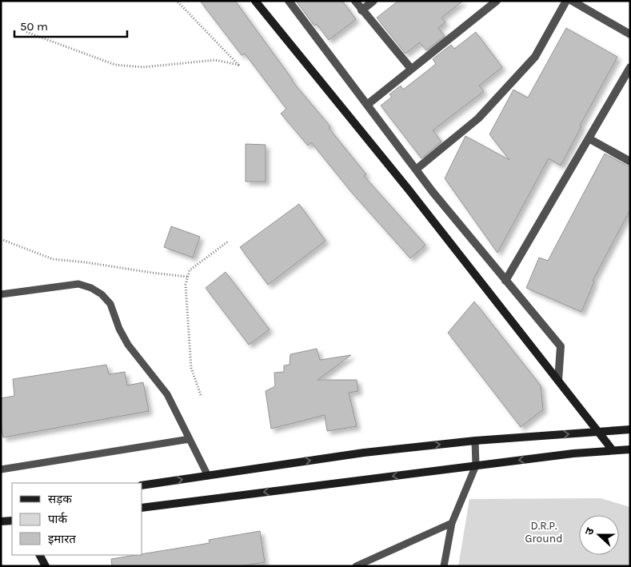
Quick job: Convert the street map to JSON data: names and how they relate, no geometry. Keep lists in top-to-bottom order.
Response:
{
  "parks": ["D.R.P. Ground"],
  "legend": ["सड़क", "पार्क", "इमारत"],
  "scale_bar": "50 m",
  "north": "left"
}
